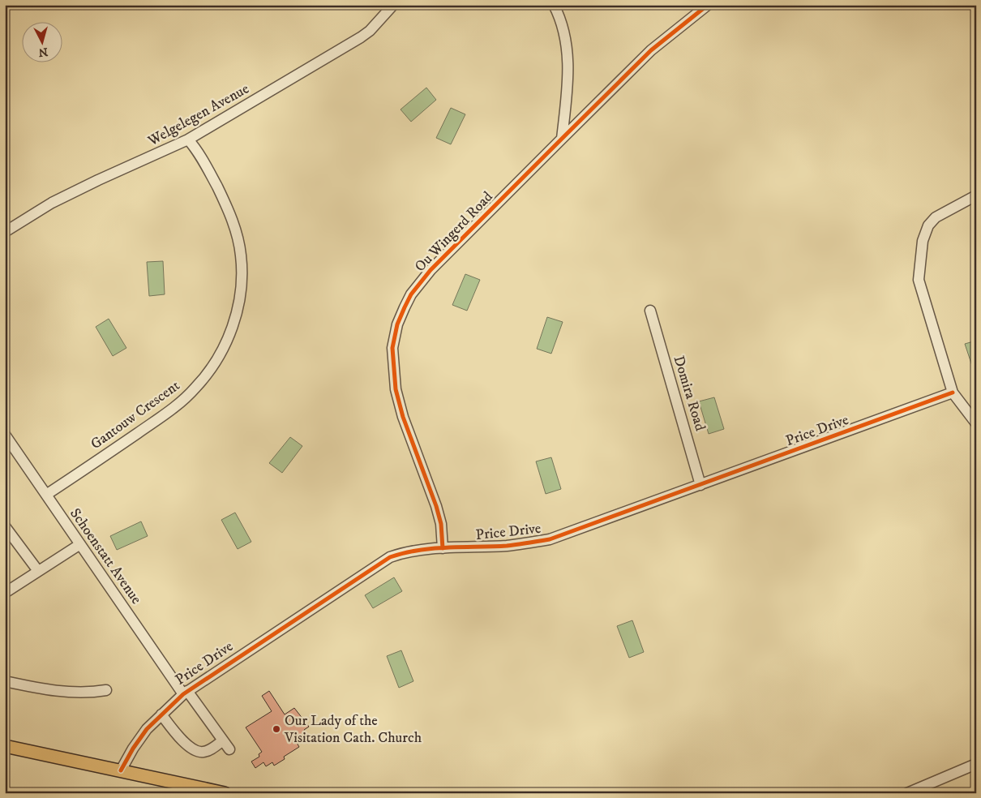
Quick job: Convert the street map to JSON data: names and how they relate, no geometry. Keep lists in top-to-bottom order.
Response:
{
  "streets": {
    "street": [
      "Welgelegen Avenue",
      "Ou Wingerd Road",
      "Domira Road",
      "Gantouw Crescent",
      "Price Drive",
      "Schoenstatt Avenue"
    ]
  },
  "crossings": [
    ["Welgelegen Avenue", "Gantouw Crescent"],
    ["Ou Wingerd Road", "Price Drive"],
    ["Domira Road", "Price Drive"],
    ["Gantouw Crescent", "Schoenstatt Avenue"],
    ["Price Drive", "Schoenstatt Avenue"]
  ],
  "places": ["Our Lady of the Visitation Cath. Church"],
  "north": "bottom"
}
